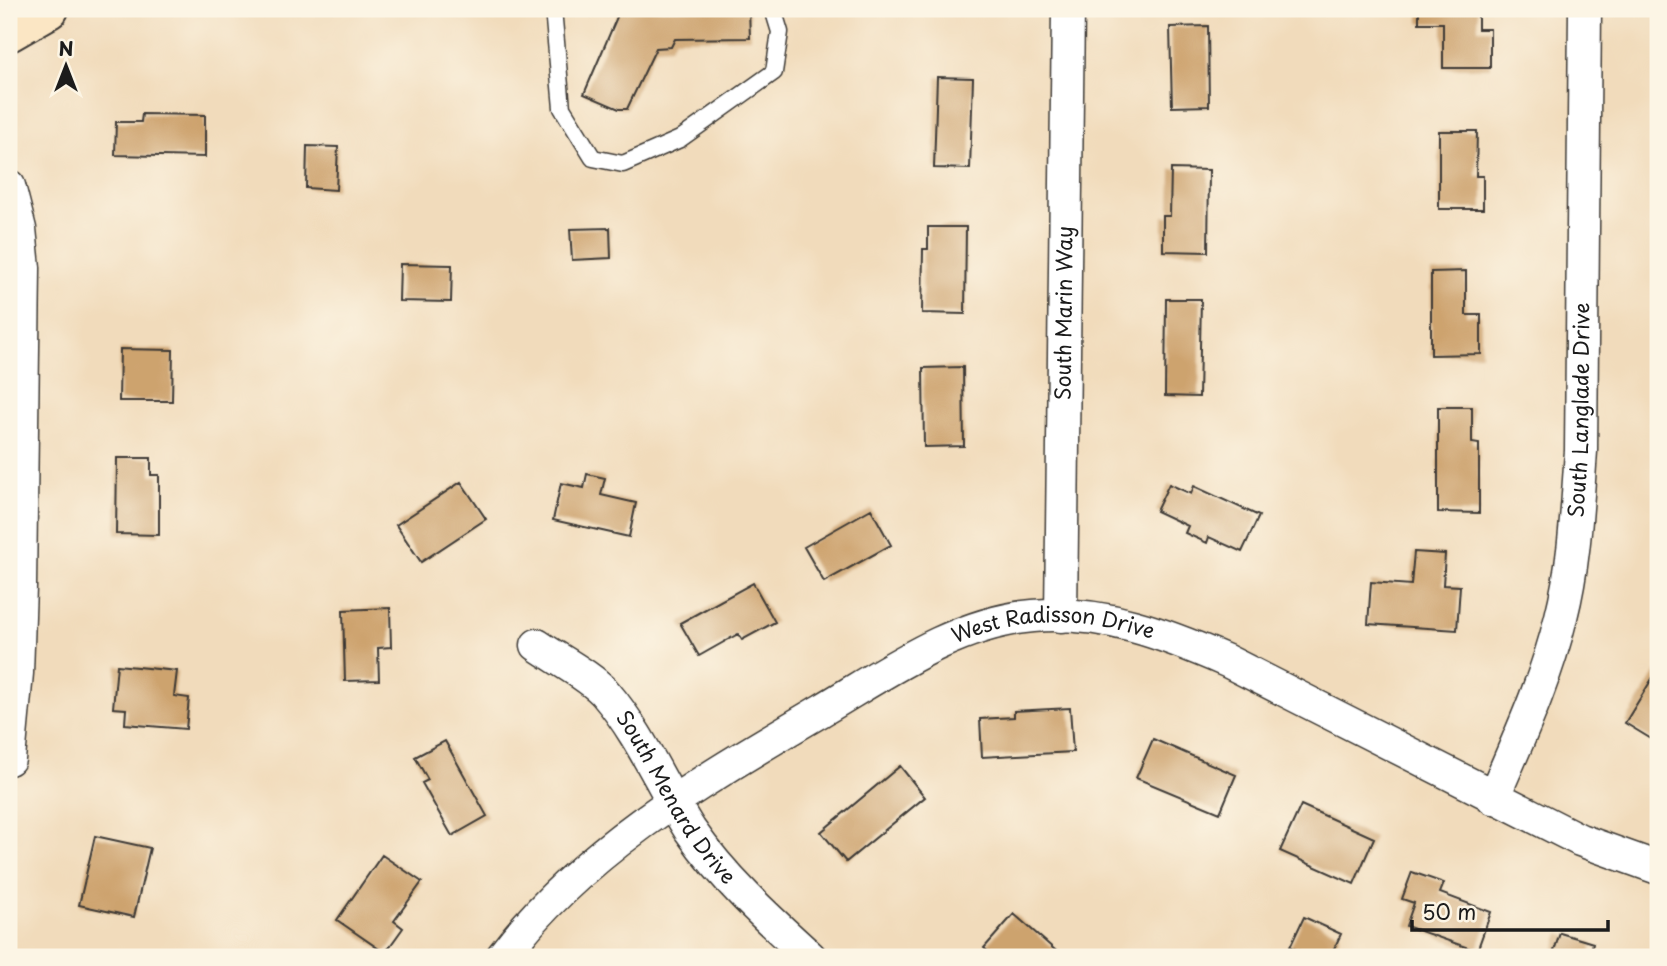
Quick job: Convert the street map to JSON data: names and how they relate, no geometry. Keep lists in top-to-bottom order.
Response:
{
  "streets": {
    "street": [
      "South Marin Way",
      "South Langlade Drive",
      "West Radisson Drive",
      "South Menard Drive"
    ]
  },
  "crossings": [
    ["South Marin Way", "West Radisson Drive"],
    ["South Langlade Drive", "West Radisson Drive"],
    ["West Radisson Drive", "South Menard Drive"]
  ],
  "scale_bar": "50 m",
  "north": "top"
}
